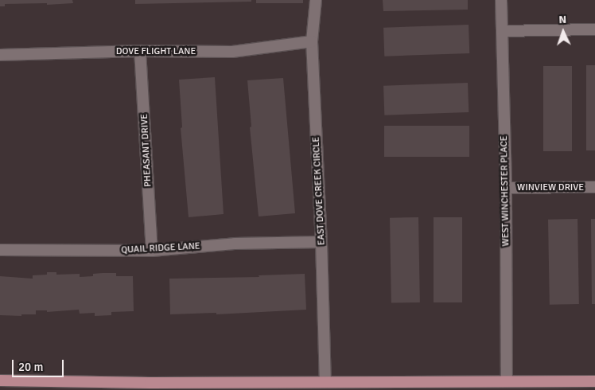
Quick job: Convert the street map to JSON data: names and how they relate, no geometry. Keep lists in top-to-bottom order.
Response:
{
  "streets": {
    "street": [
      "DOVE FLIGHT LANE",
      "PHEASANT DRIVE",
      "WINVIEW DRIVE",
      "EAST DOVE CREEK CIRCLE",
      "WEST WINCHESTER PLACE",
      "QUAIL RIDGE LANE"
    ]
  },
  "crossings": [
    ["DOVE FLIGHT LANE", "PHEASANT DRIVE"],
    ["DOVE FLIGHT LANE", "EAST DOVE CREEK CIRCLE"],
    ["PHEASANT DRIVE", "QUAIL RIDGE LANE"],
    ["WINVIEW DRIVE", "WEST WINCHESTER PLACE"],
    ["EAST DOVE CREEK CIRCLE", "QUAIL RIDGE LANE"]
  ],
  "scale_bar": "20 m",
  "north": "top"
}
